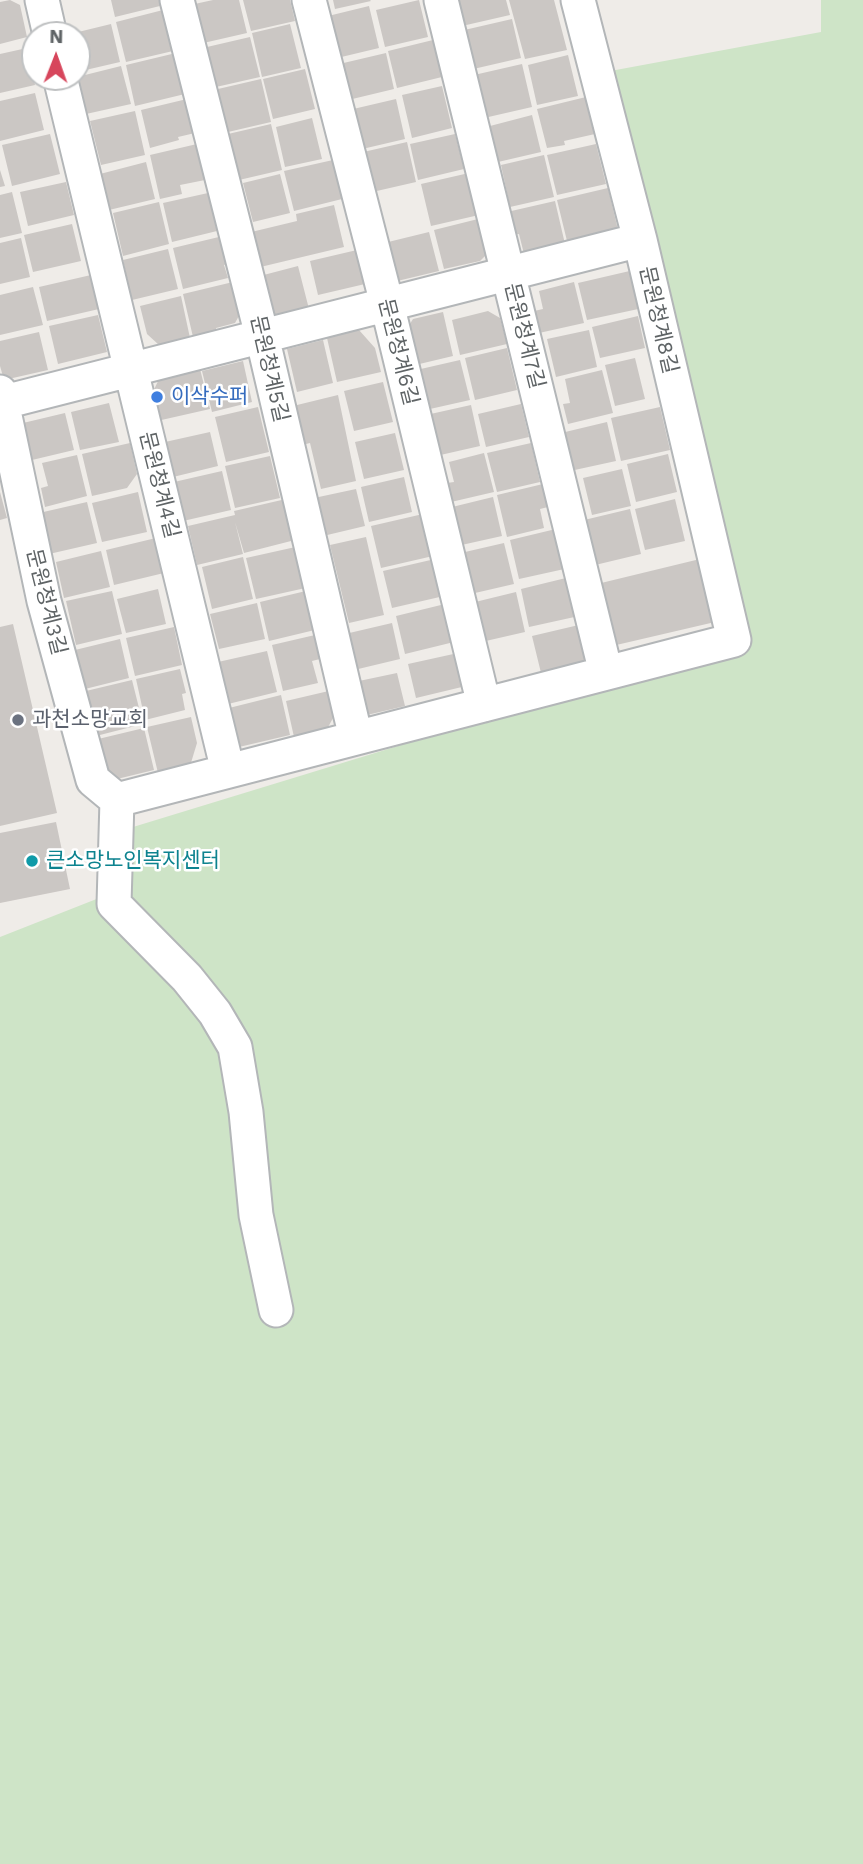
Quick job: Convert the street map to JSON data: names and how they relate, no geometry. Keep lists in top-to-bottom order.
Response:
{
  "streets": {
    "street": [
      "문원청계8길",
      "문원청계7길",
      "문원청계6길",
      "문원청계5길",
      "문원청계4길",
      "문원청계3길"
    ]
  },
  "crossings": [
    ["문원청계8길", "문원청계7길"]
  ],
  "places": ["이삭수퍼", "과천소망교회", "큰소망노인복지센터"],
  "north": "top"
}
